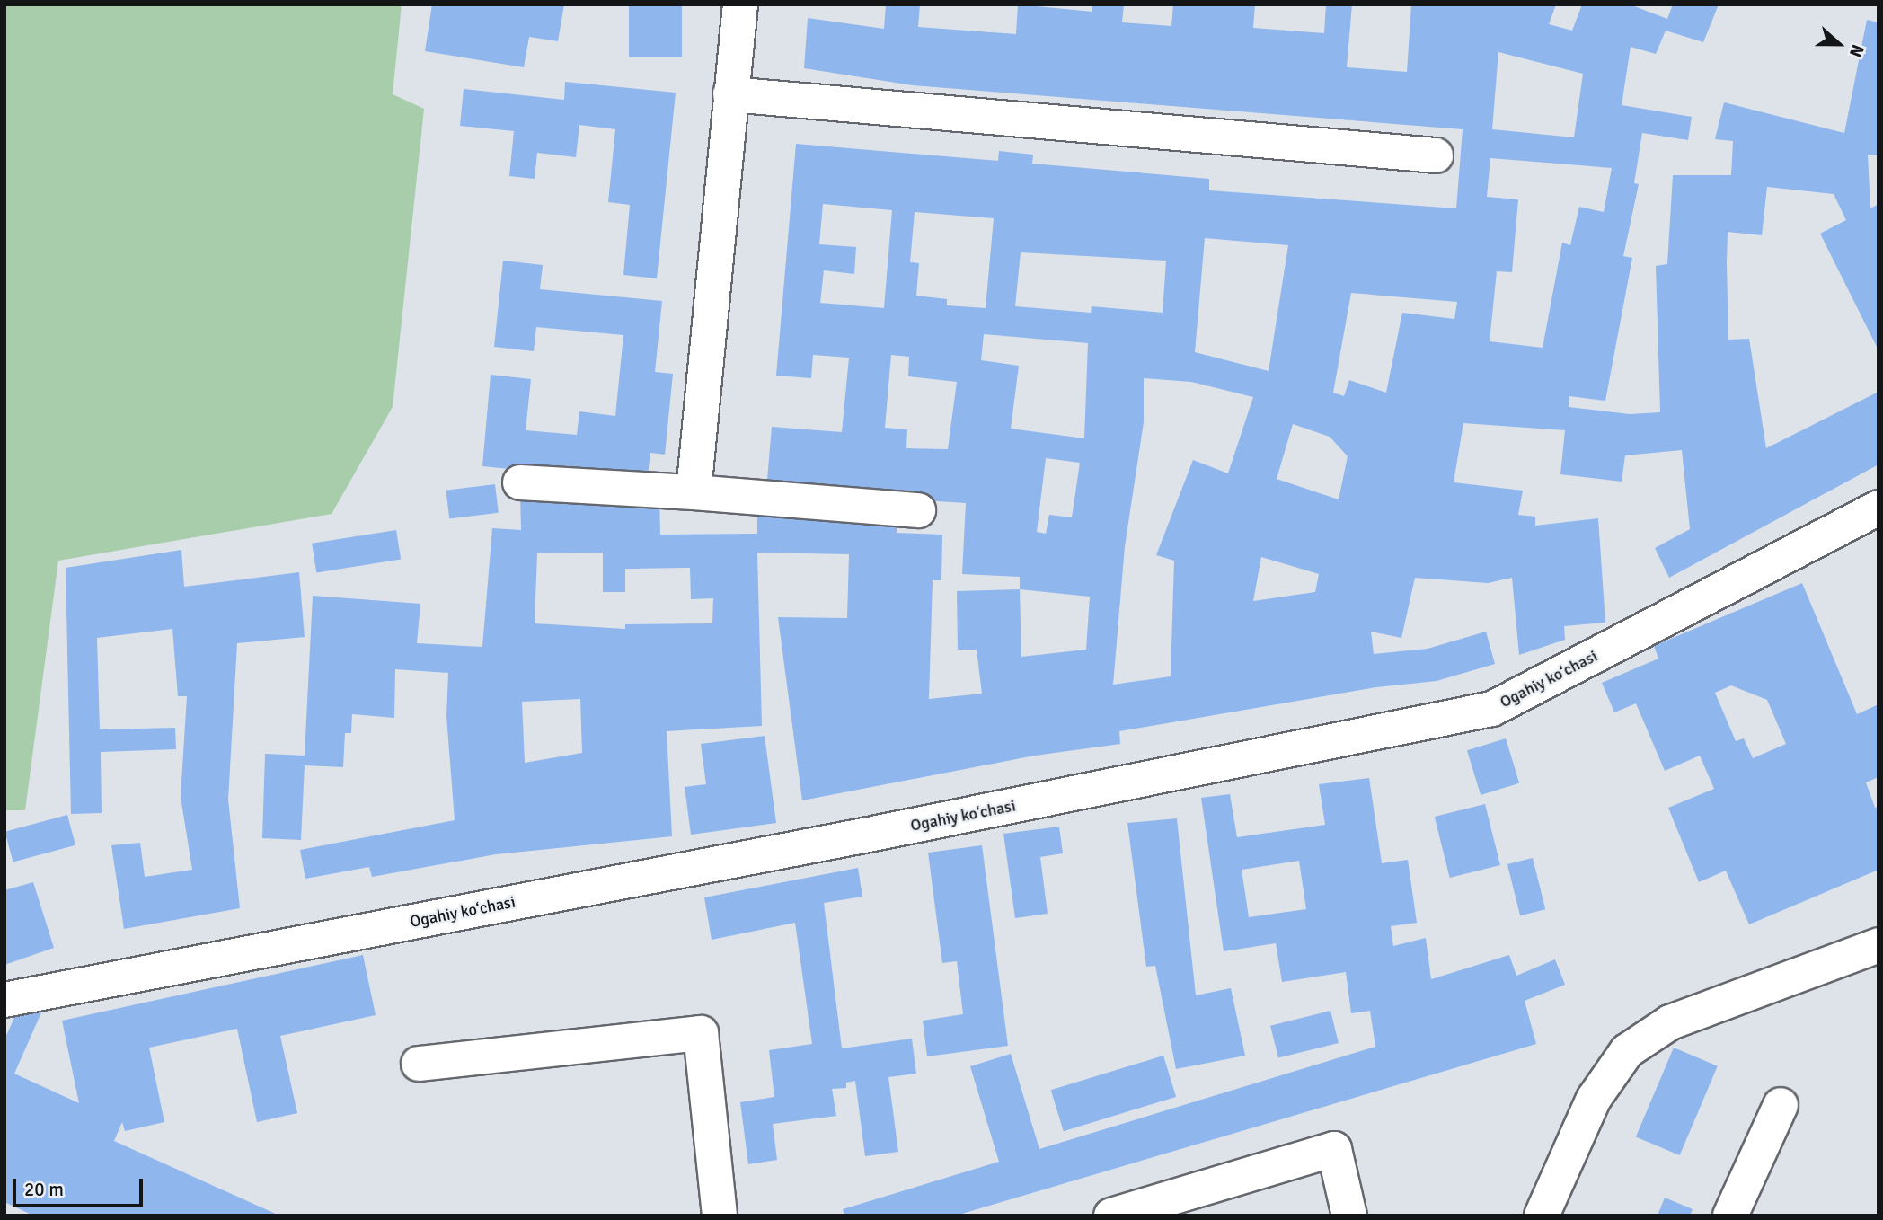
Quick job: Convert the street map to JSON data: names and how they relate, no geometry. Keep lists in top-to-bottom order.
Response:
{
  "streets": {
    "street": ["Ogahiy koʻchasi"]
  },
  "scale_bar": "20 m",
  "north": "right"
}
